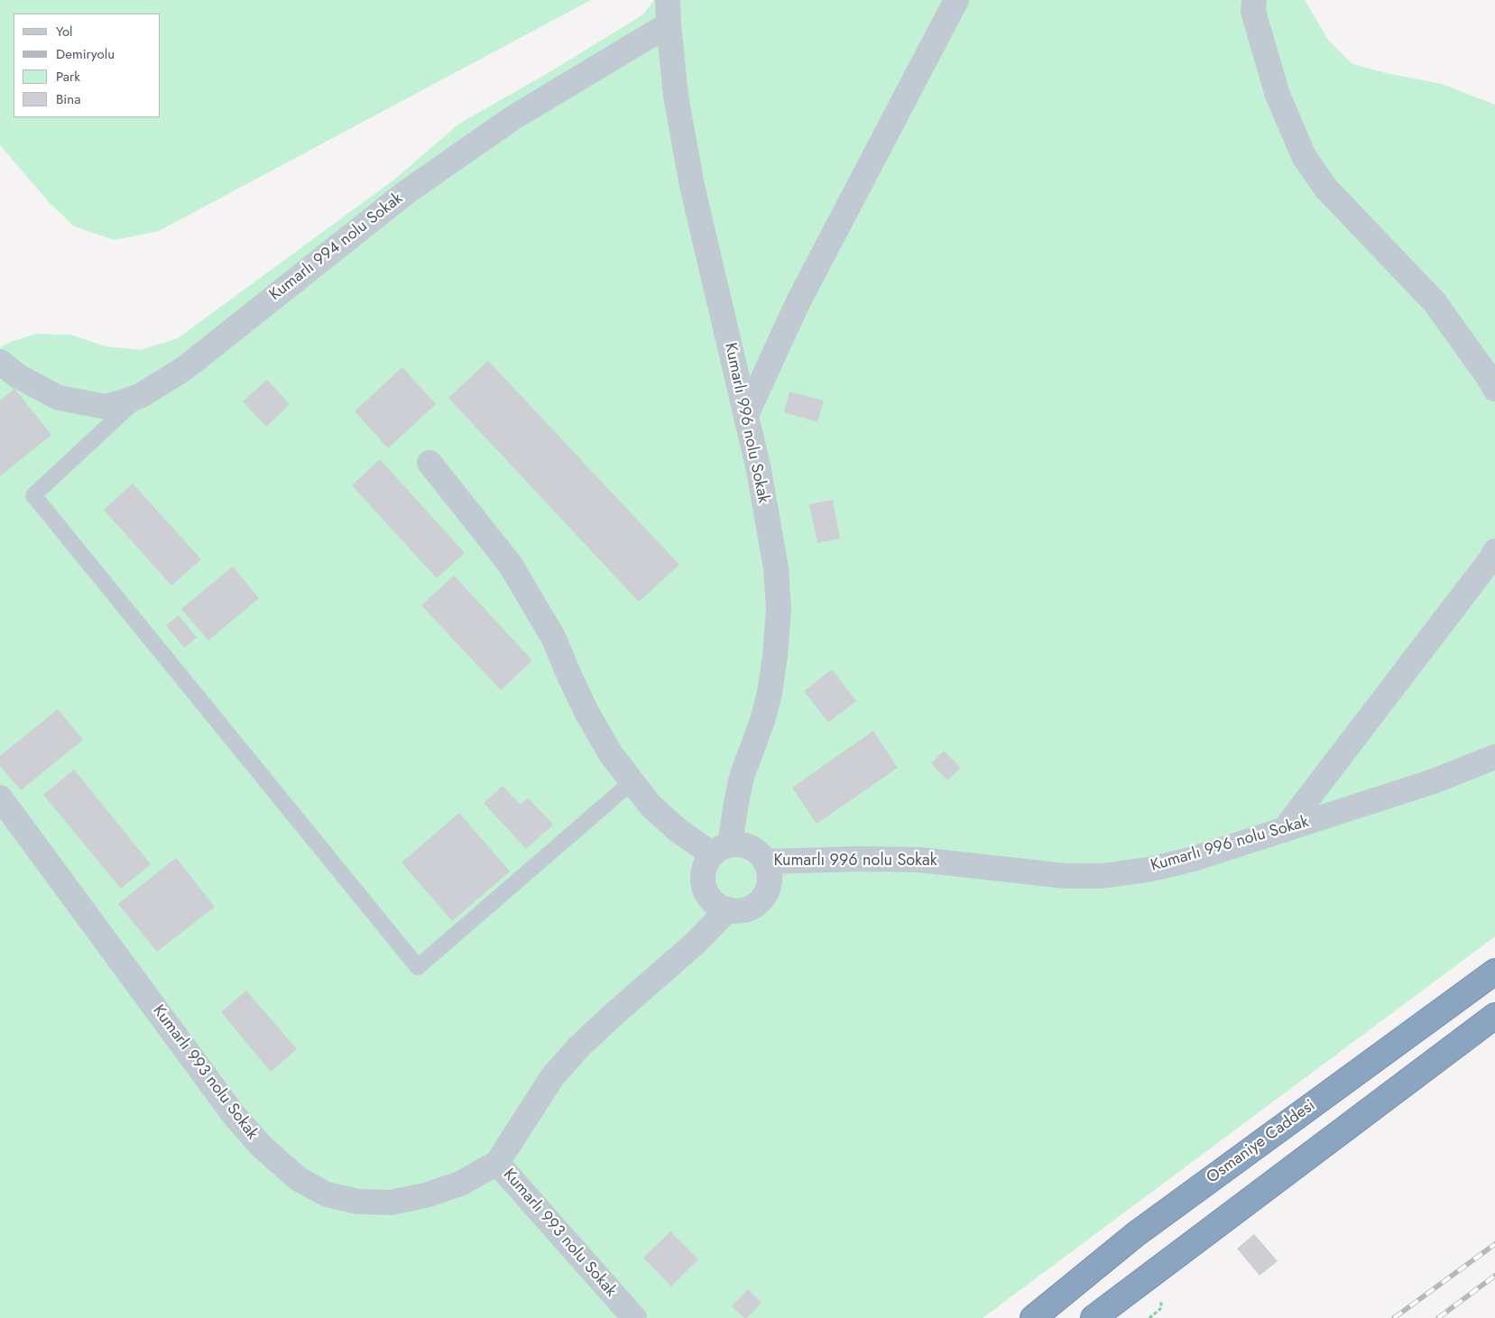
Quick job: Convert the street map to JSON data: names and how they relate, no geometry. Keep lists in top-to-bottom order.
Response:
{
  "streets": {
    "highway": ["Osmaniye Caddesi"],
    "street": ["Kumarlı 994 nolu Sokak", "Kumarlı 996 nolu Sokak", "Kumarlı 993 nolu Sokak"]
  },
  "crossings": [
    ["Kumarlı 994 nolu Sokak", "Kumarlı 996 nolu Sokak"]
  ],
  "legend": [
    "Yol",
    "Demiryolu",
    "Park",
    "Bina"
  ]
}
